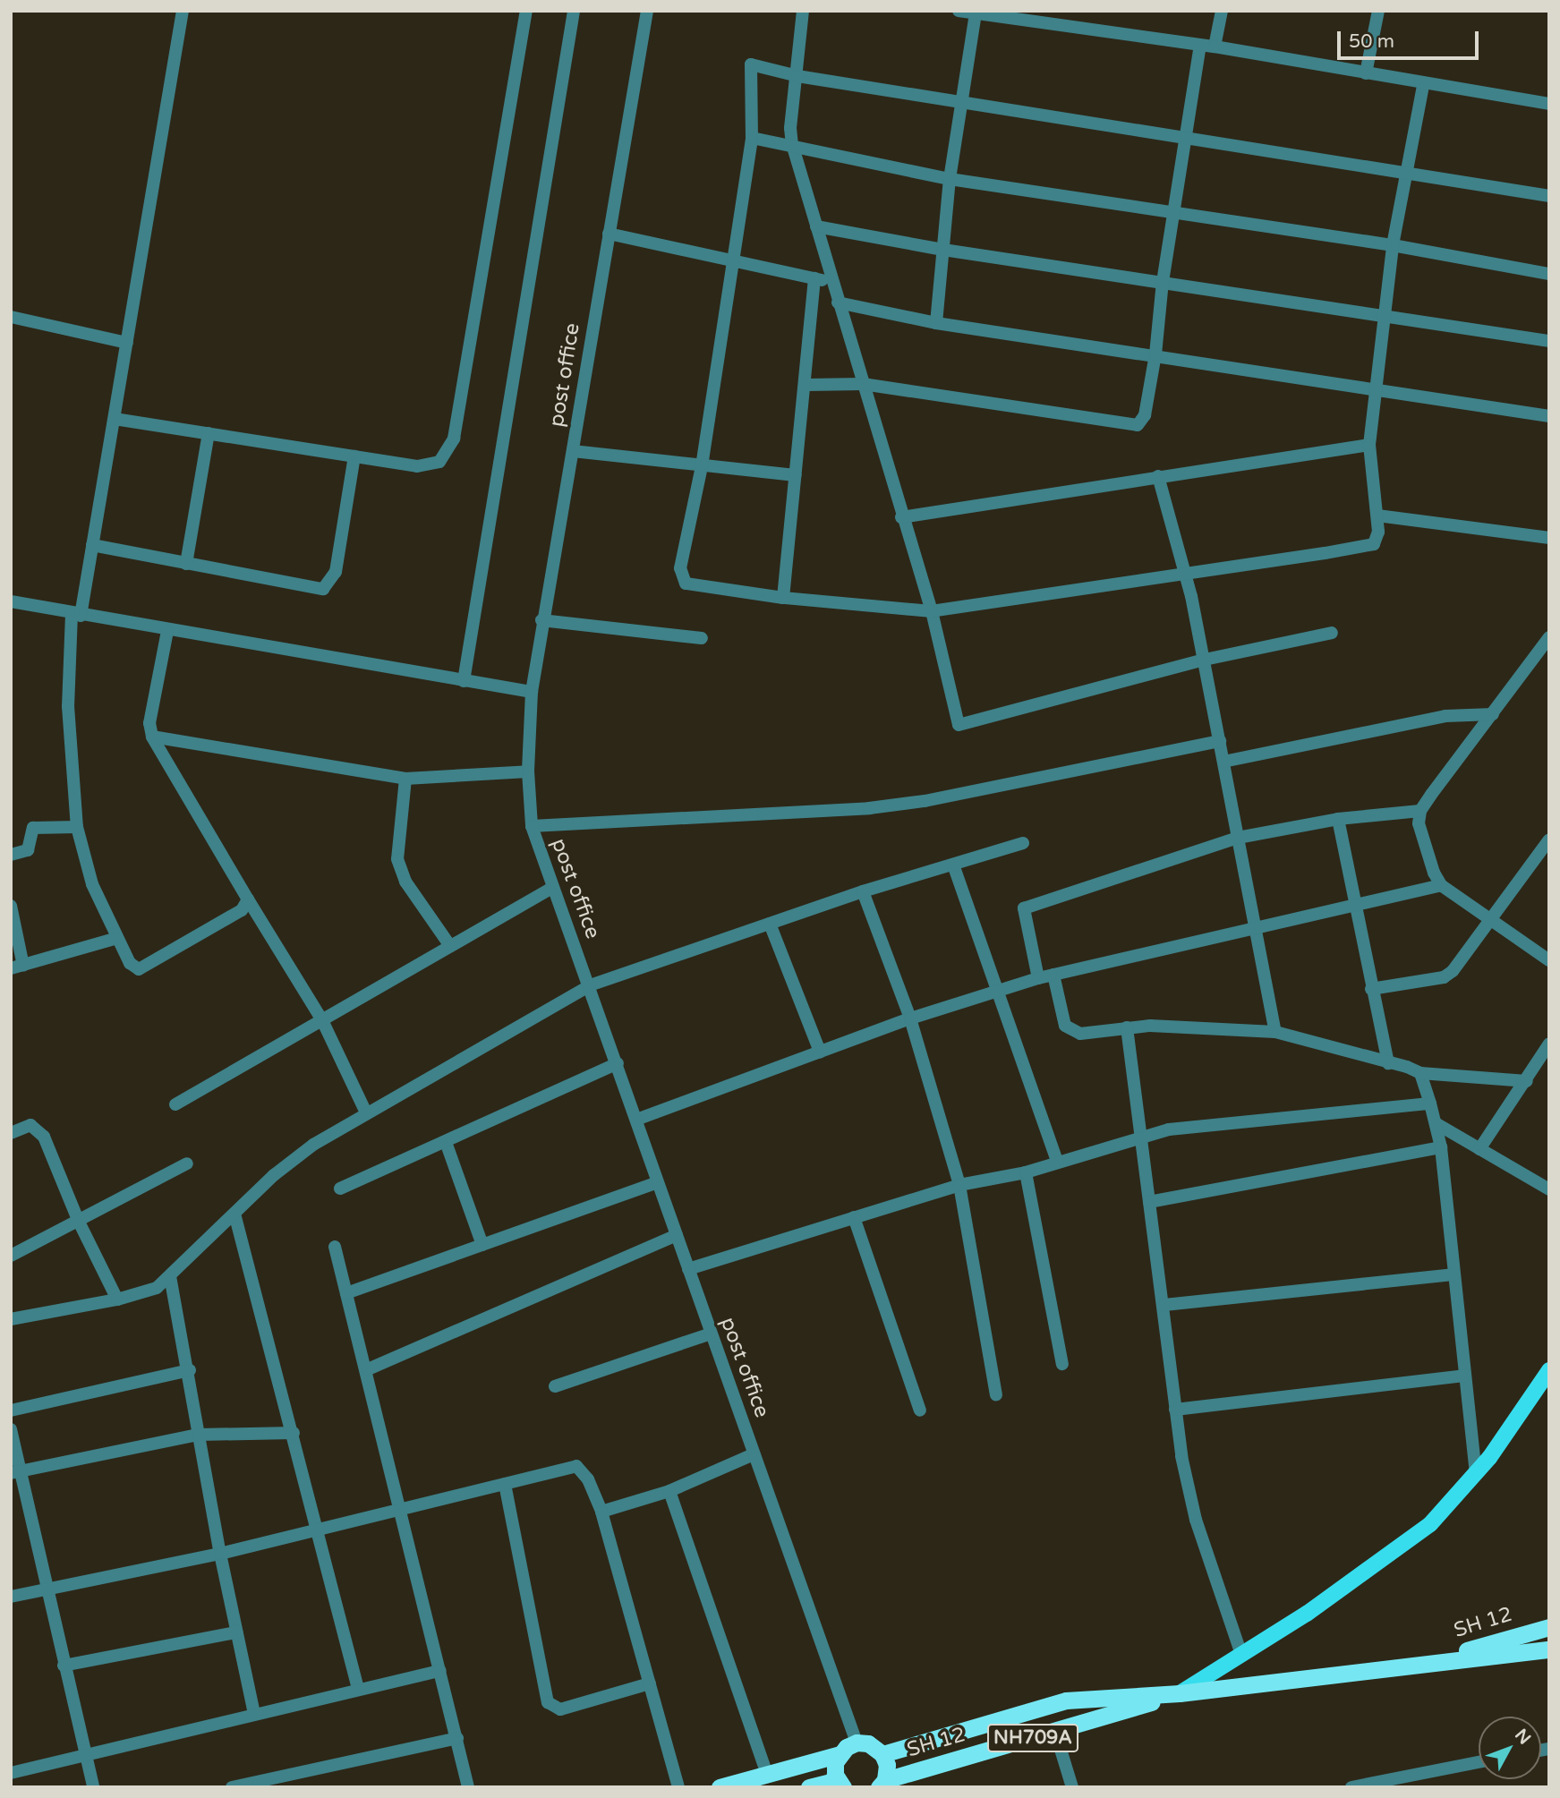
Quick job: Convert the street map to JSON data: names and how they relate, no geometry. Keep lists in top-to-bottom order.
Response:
{
  "streets": {
    "highway": ["SH 12", "NH709A"],
    "street": ["post office"]
  },
  "crossings": [
    ["post office", "SH 12"]
  ],
  "scale_bar": "50 m",
  "north": "top right"
}
